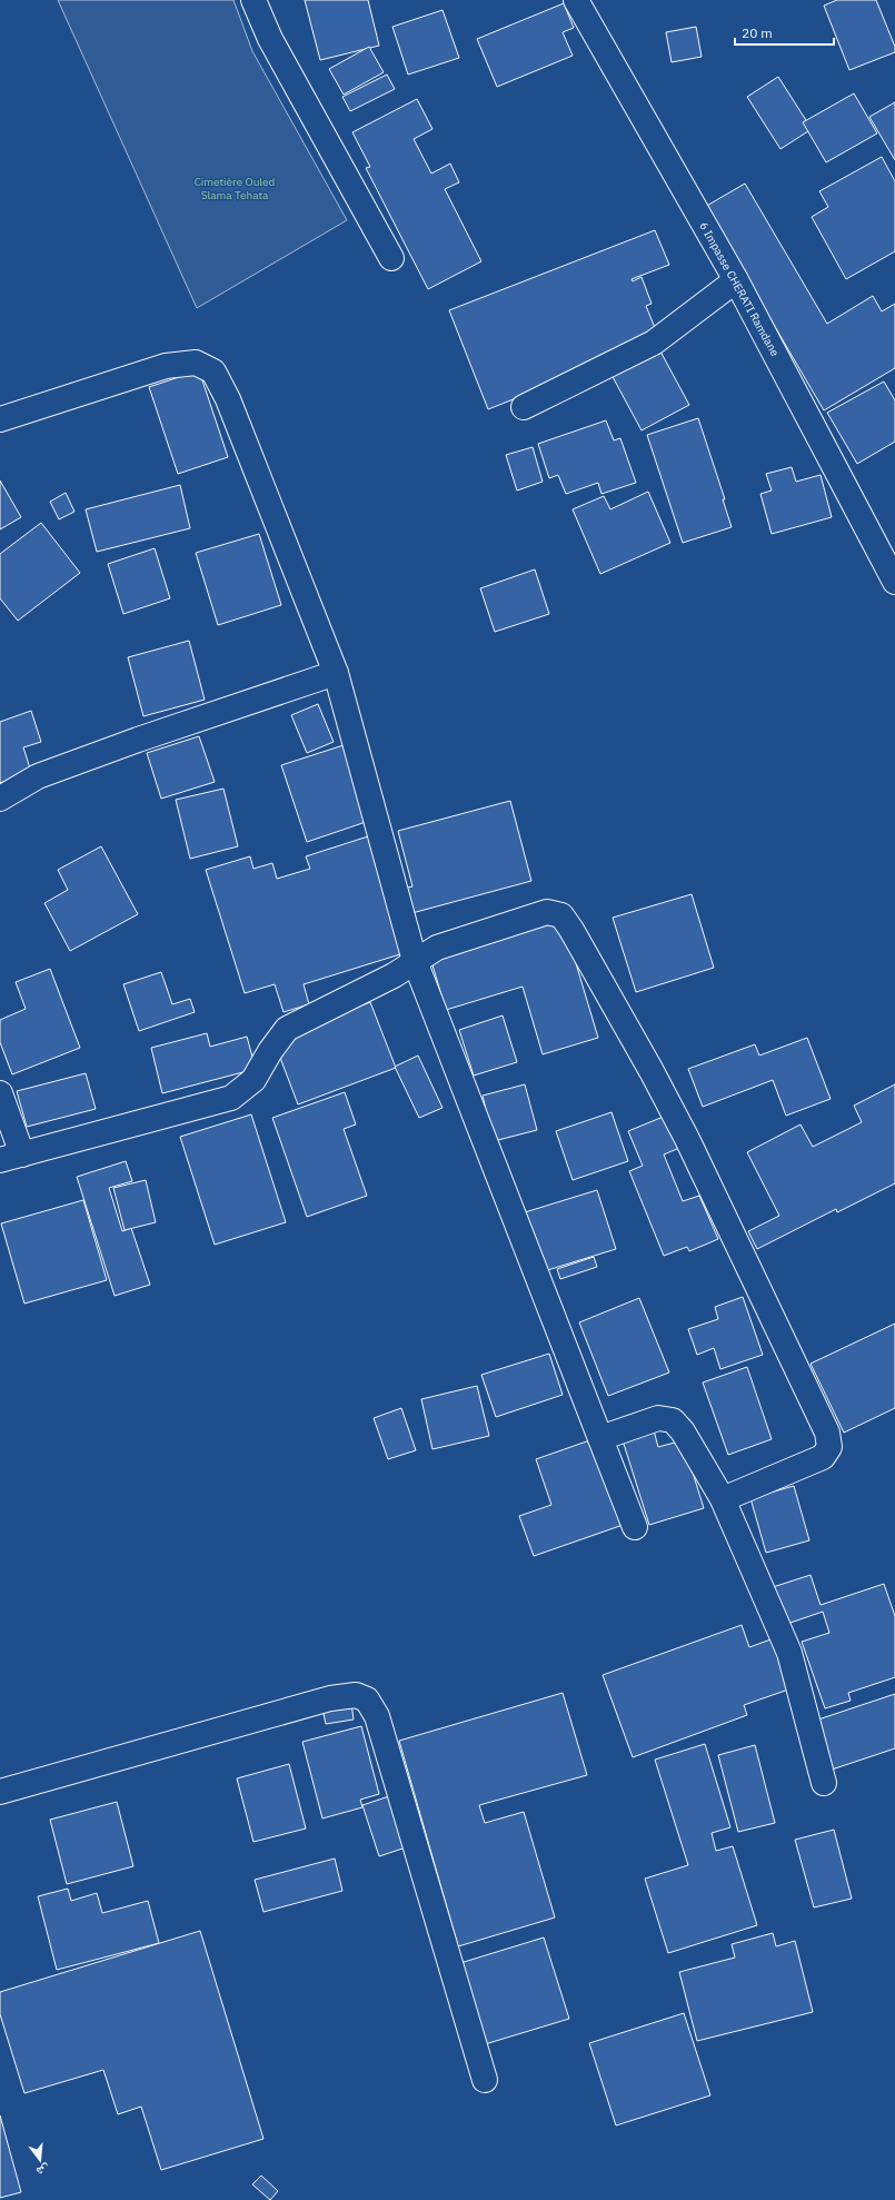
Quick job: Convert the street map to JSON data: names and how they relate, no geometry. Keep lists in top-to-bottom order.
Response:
{
  "streets": {
    "street": ["6 Impasse CHERATI Ramdane"]
  },
  "parks": ["Cimetière Ouled Slama Tehata"],
  "scale_bar": "20 m",
  "north": "bottom"
}
